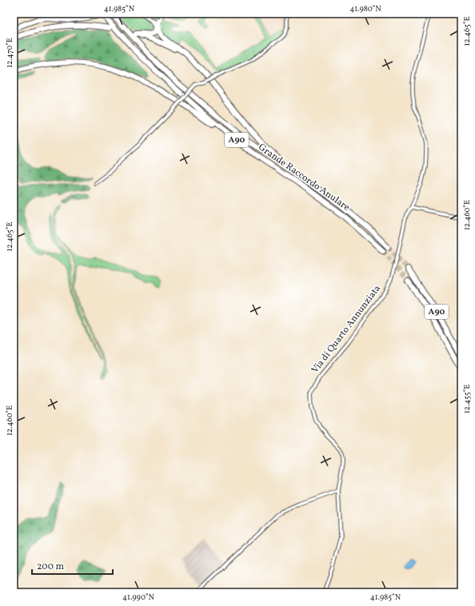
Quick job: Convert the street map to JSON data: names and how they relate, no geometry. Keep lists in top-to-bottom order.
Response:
{
  "streets": {
    "highway": ["A90", "Grande Raccordo Anulare"],
    "street": ["Via di Quarto Annunziata"]
  },
  "scale_bar": "200 m",
  "coordinates": [
    "41.985°N",
    "41.980°N",
    "12.465°E",
    "12.470°E",
    "12.460°E",
    "12.455°E",
    "41.990°N"
  ]
}
